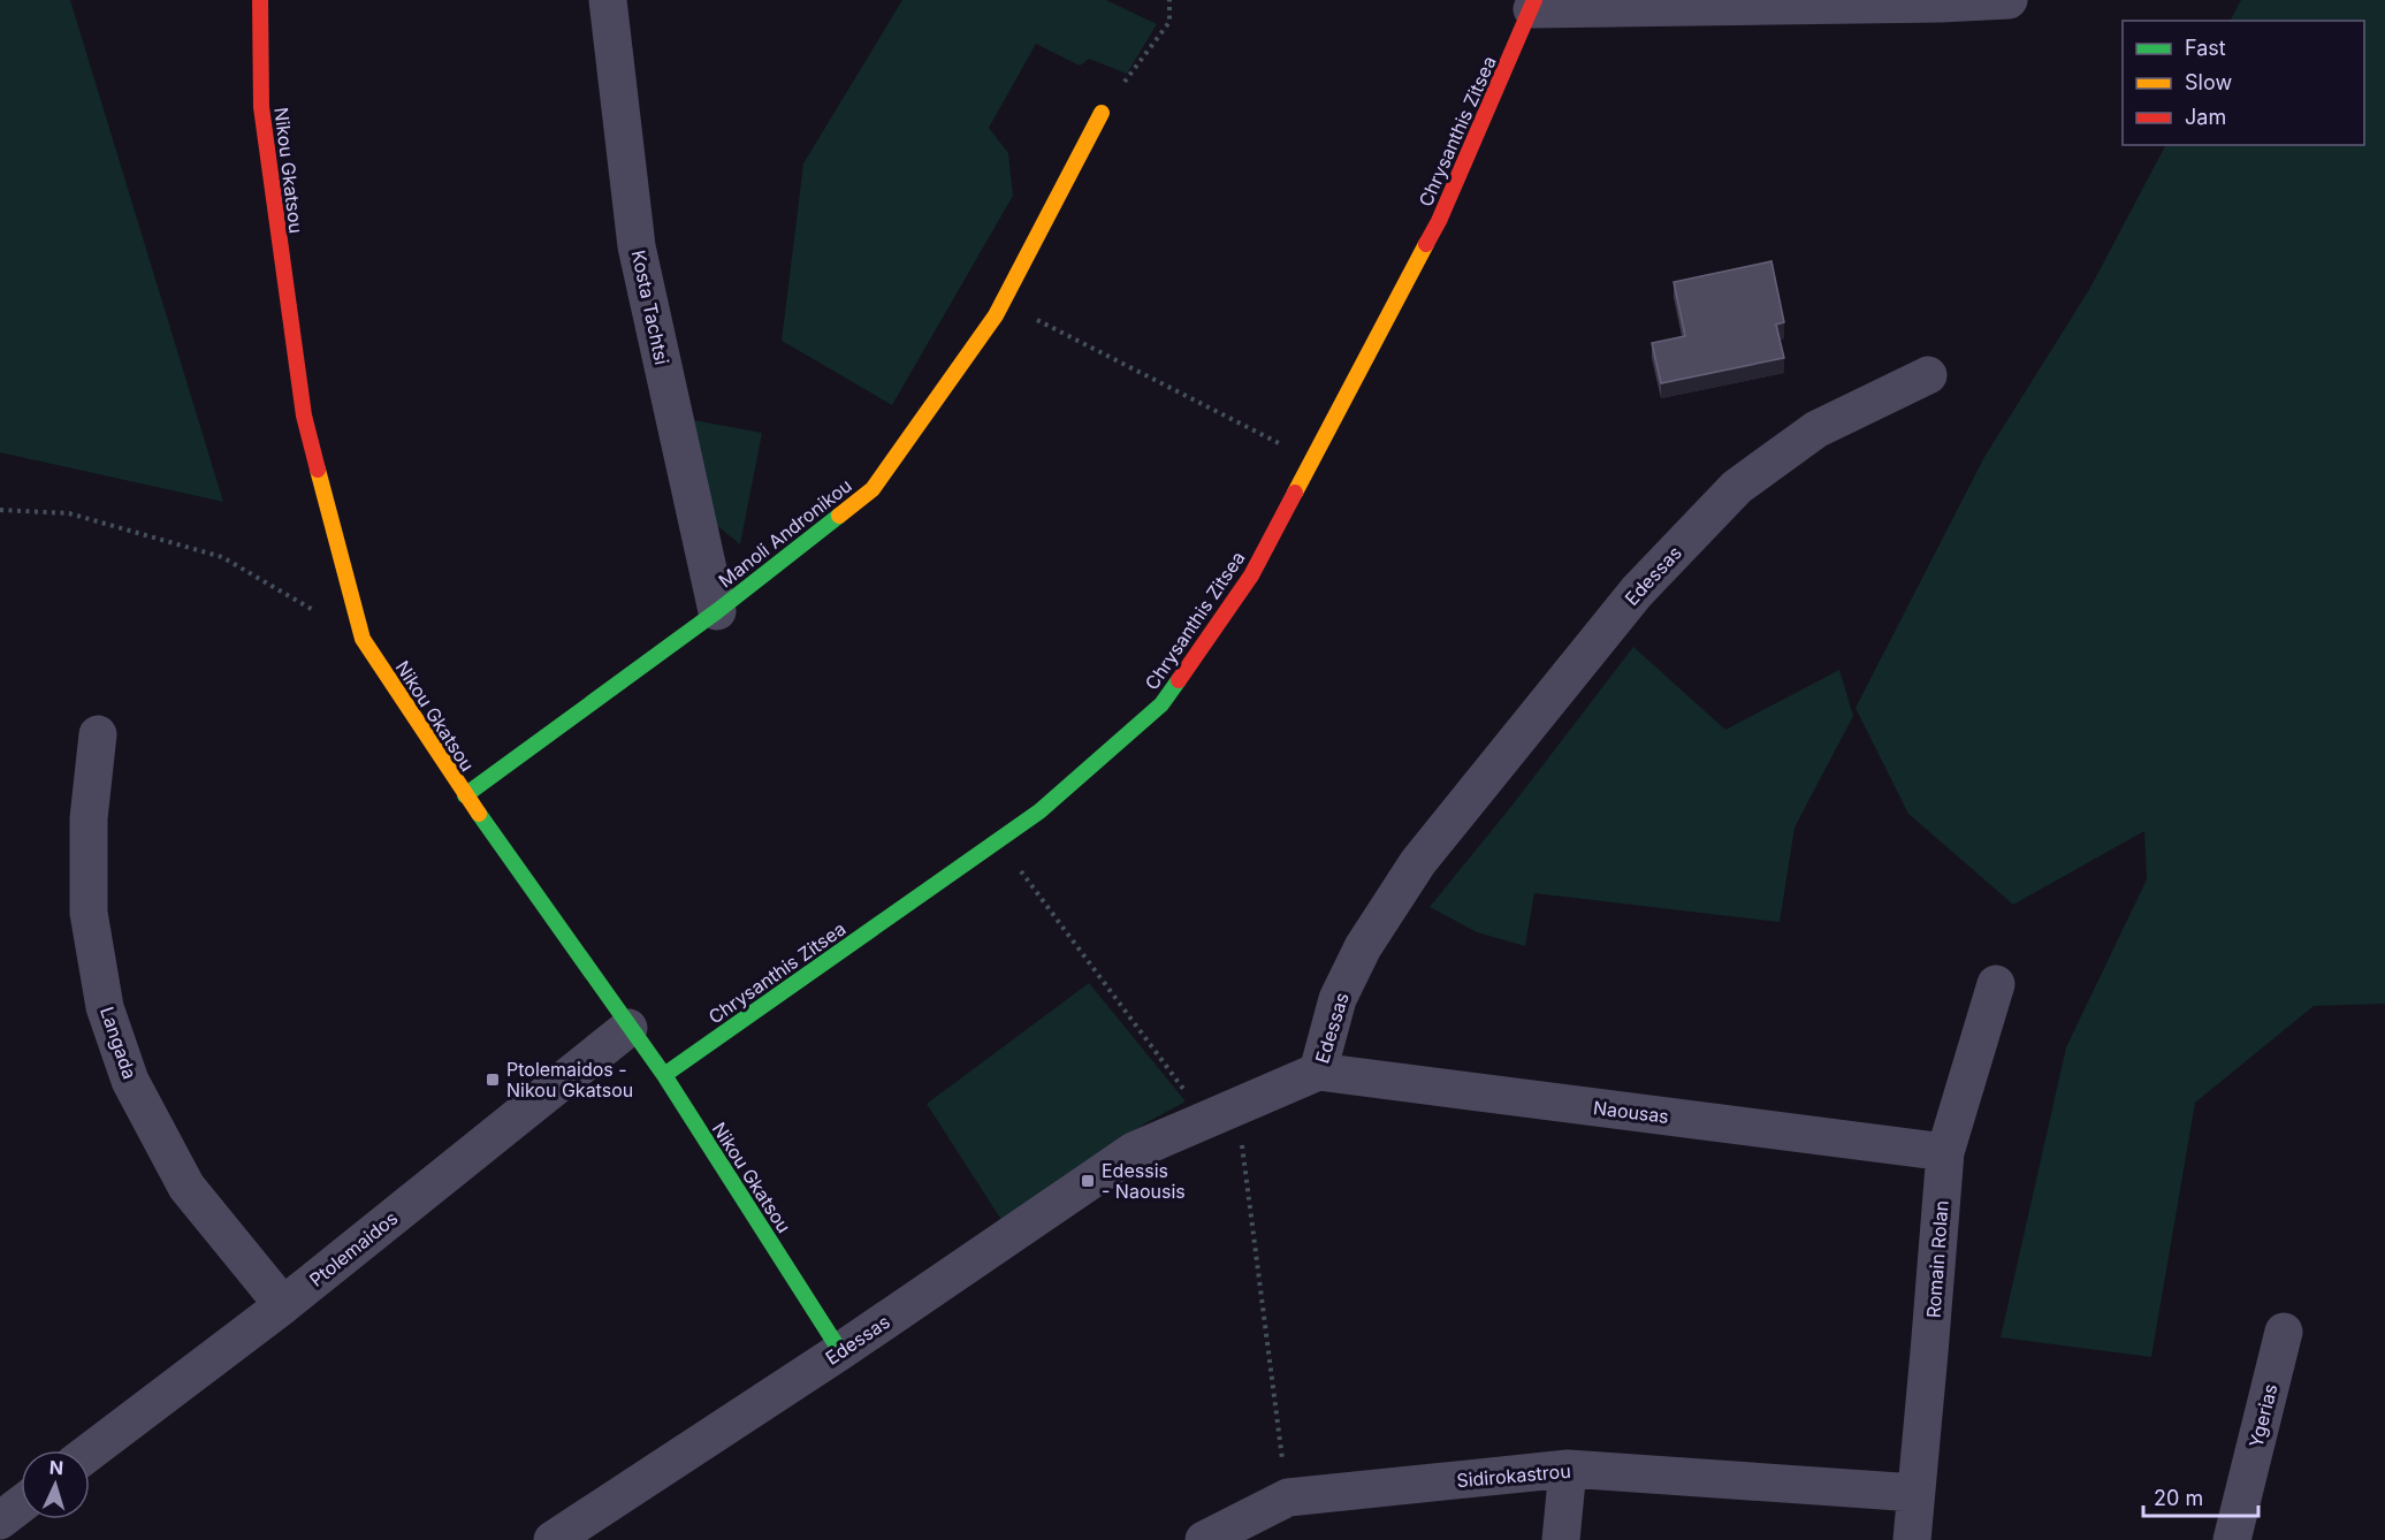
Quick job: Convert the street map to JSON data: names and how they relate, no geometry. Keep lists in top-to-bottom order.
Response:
{
  "streets": {
    "street": [
      "Chrysanthis Zitsea",
      "Nikou Gkatsou",
      "Kosta Tachtsi",
      "Manoli Andronikou",
      "Edessas",
      "Langada",
      "Naousas",
      "Ptolemaidos",
      "Romain Rolan",
      "Ygerias",
      "Sidirokastrou"
    ]
  },
  "crossings": [
    ["Chrysanthis Zitsea", "Nikou Gkatsou"],
    ["Nikou Gkatsou", "Manoli Andronikou"],
    ["Nikou Gkatsou", "Edessas"],
    ["Nikou Gkatsou", "Ptolemaidos"],
    ["Kosta Tachtsi", "Manoli Andronikou"],
    ["Edessas", "Naousas"],
    ["Langada", "Ptolemaidos"],
    ["Naousas", "Romain Rolan"],
    ["Romain Rolan", "Sidirokastrou"]
  ],
  "places": {
    "transit": ["Ptolemaidos - Nikou Gkatsou", "Edessis - Naousis"]
  },
  "legend": ["Fast", "Slow", "Jam"],
  "scale_bar": "20 m",
  "north": "top"
}
